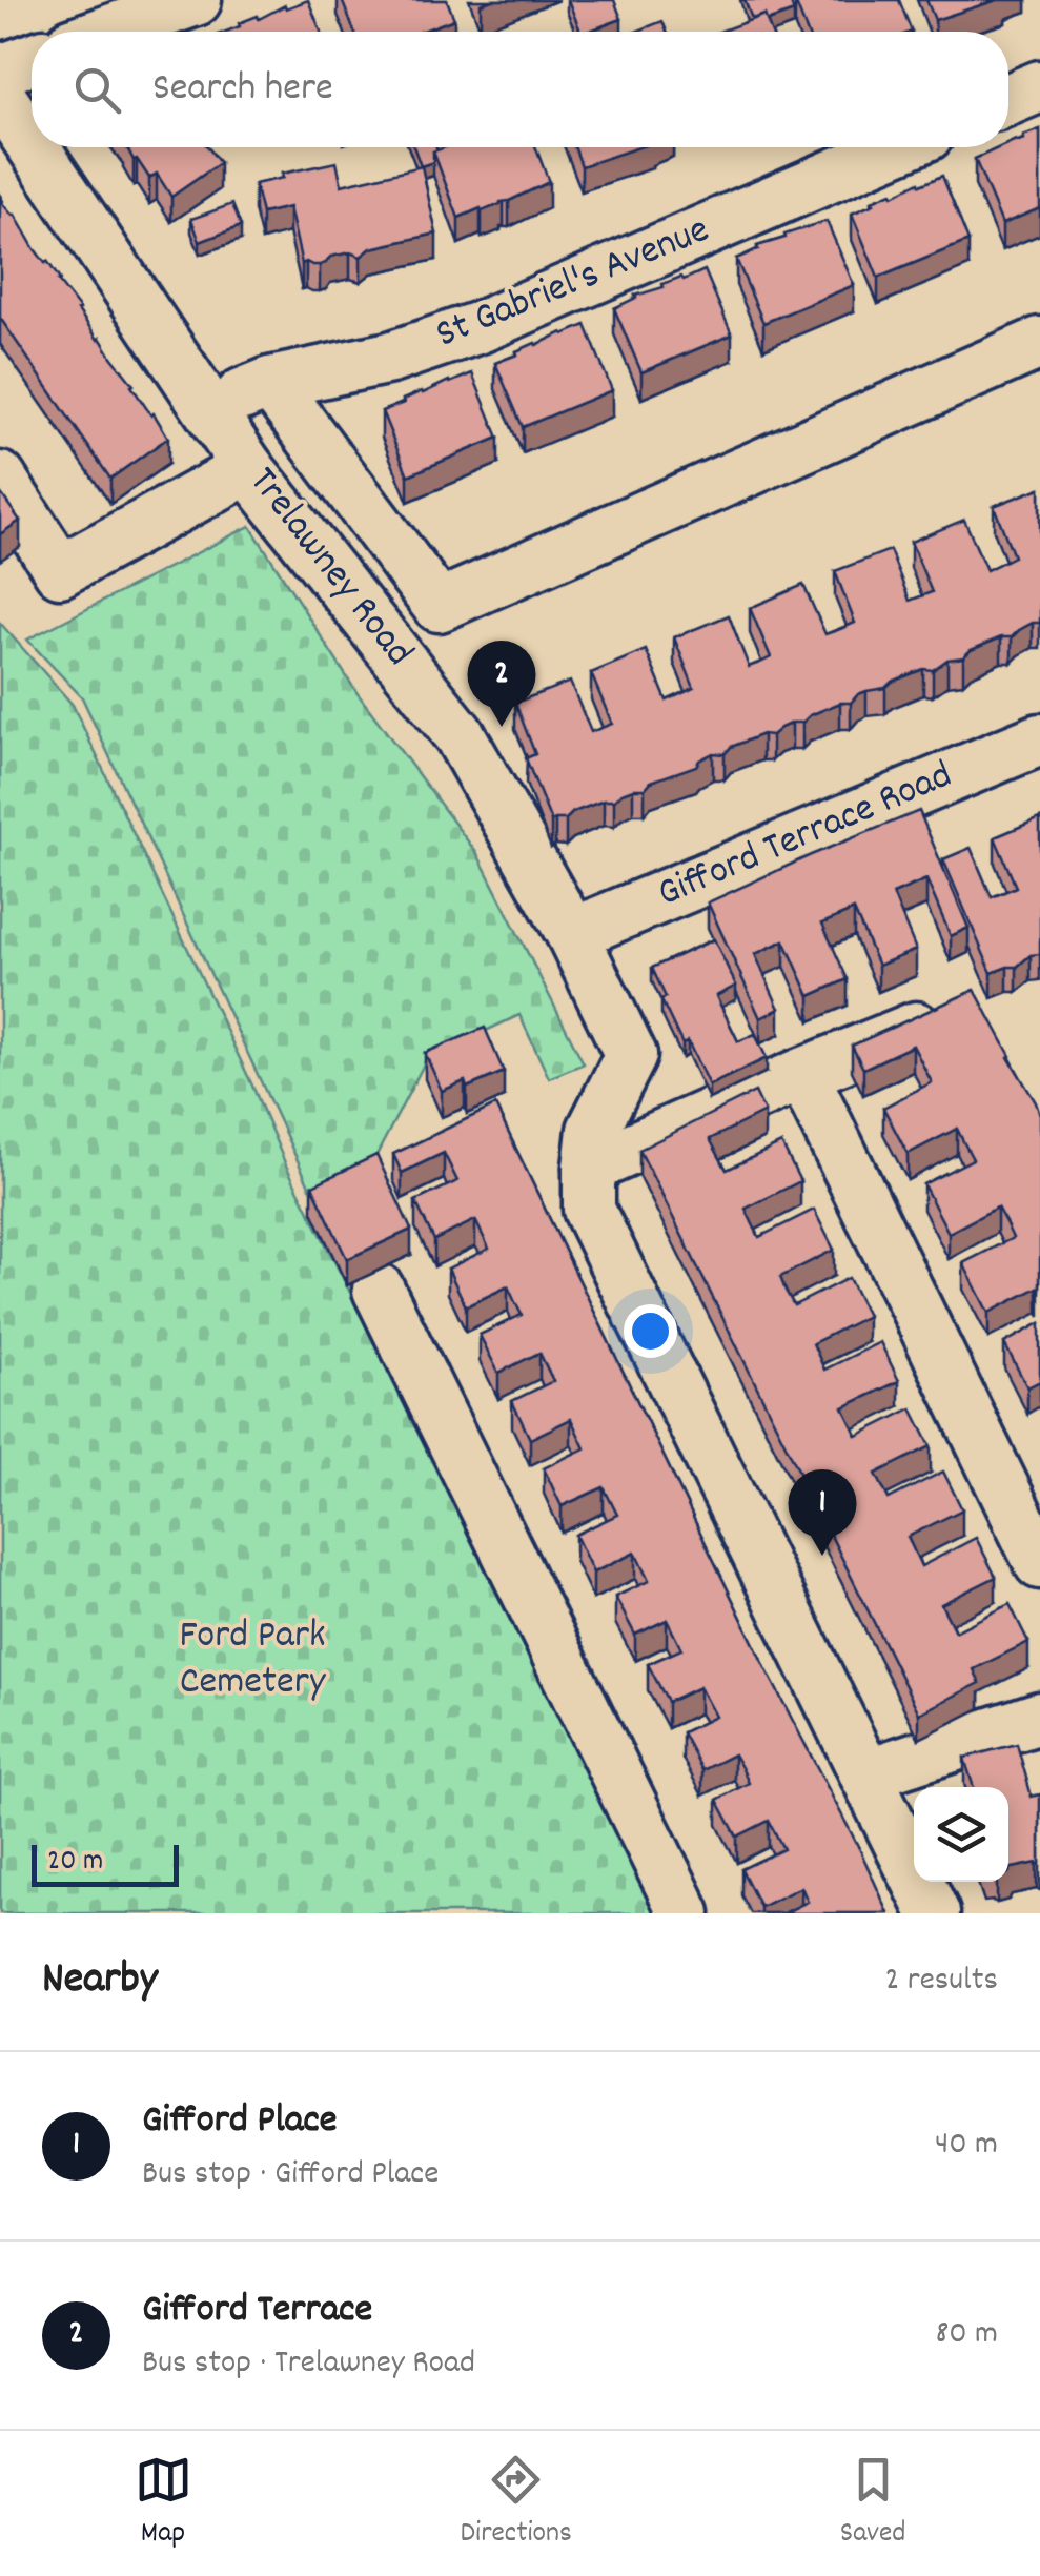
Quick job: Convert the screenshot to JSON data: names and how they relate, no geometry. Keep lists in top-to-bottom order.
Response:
{
  "streets": {
    "street": ["St Gabriel's Avenue", "Trelawney Road", "Gifford Terrace Road"]
  },
  "crossings": [
    ["St Gabriel's Avenue", "Trelawney Road"],
    ["Trelawney Road", "Gifford Terrace Road"]
  ],
  "parks": ["Ford Park Cemetery"],
  "scale_bar": "20 m",
  "page": {
    "search": "Search here",
    "pins": ["2", "1"],
    "scale": "20 m",
    "heading": ["Nearby", "2 results"],
    "list": [
      {
        "mark": "1",
        "name": "Gifford Place",
        "note": "Bus stop · Gifford Place",
        "value": "40 m"
      },
      {
        "mark": "2",
        "name": "Gifford Terrace",
        "note": "Bus stop · Trelawney Road",
        "value": "80 m"
      }
    ],
    "nav": ["Map", "Directions", "Saved"]
  }
}
